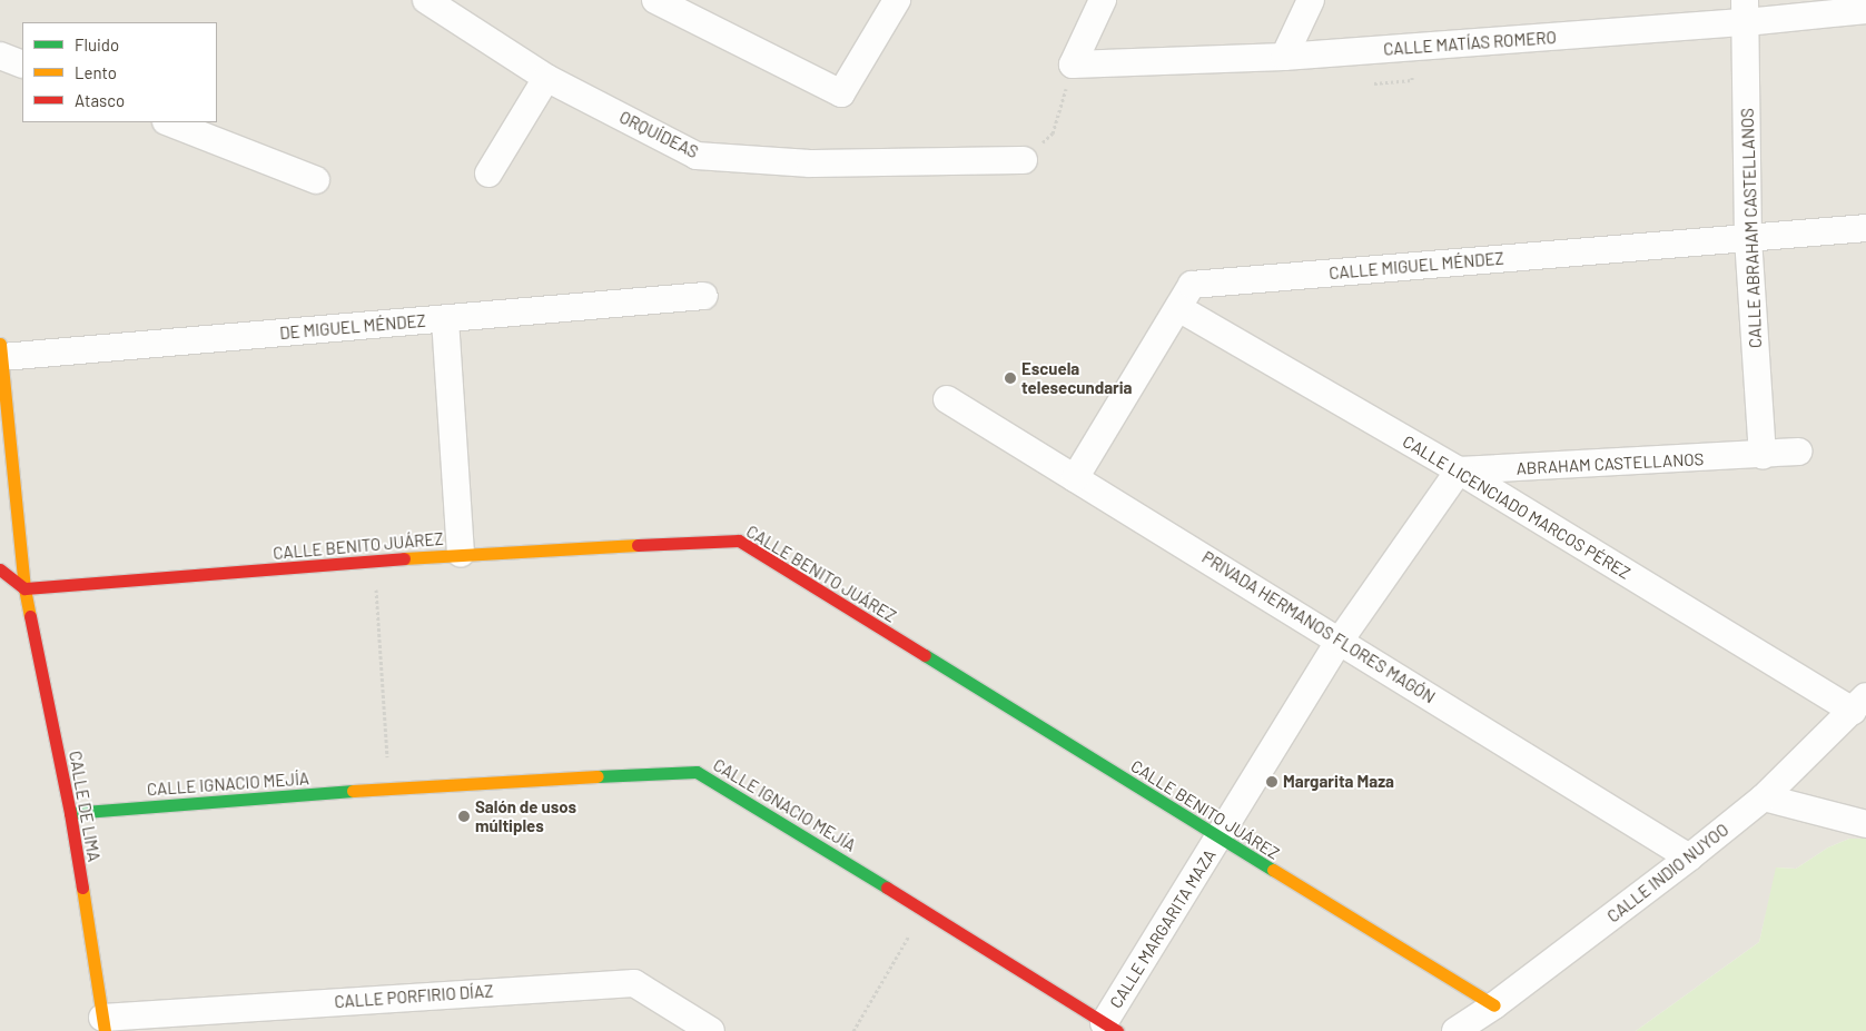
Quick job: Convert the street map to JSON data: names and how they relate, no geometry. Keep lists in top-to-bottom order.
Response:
{
  "streets": {
    "street": [
      "CALLE MATÍAS ROMERO",
      "ORQUÍDEAS",
      "CALLE ABRAHAM CASTELLANOS",
      "CALLE MIGUEL MÉNDEZ",
      "DE MIGUEL MÉNDEZ",
      "ABRAHAM CASTELLANOS",
      "CALLE LICENCIADO MARCOS PÉREZ",
      "CALLE BENITO JUÁREZ",
      "PRIVADA HERMANOS FLORES MAGÓN",
      "CALLE IGNACIO MEJÍA",
      "CALLE DE LIMA",
      "CALLE INDIO NUYOO",
      "CALLE MARGARITA MAZA",
      "CALLE PORFIRIO DÍAZ"
    ]
  },
  "crossings": [
    ["CALLE MATÍAS ROMERO", "CALLE ABRAHAM CASTELLANOS"],
    ["CALLE ABRAHAM CASTELLANOS", "CALLE MIGUEL MÉNDEZ"],
    ["CALLE ABRAHAM CASTELLANOS", "ABRAHAM CASTELLANOS"],
    ["CALLE MIGUEL MÉNDEZ", "CALLE LICENCIADO MARCOS PÉREZ"],
    ["CALLE MIGUEL MÉNDEZ", "PRIVADA HERMANOS FLORES MAGÓN"],
    ["DE MIGUEL MÉNDEZ", "CALLE DE LIMA"],
    ["ABRAHAM CASTELLANOS", "CALLE LICENCIADO MARCOS PÉREZ"],
    ["ABRAHAM CASTELLANOS", "CALLE MARGARITA MAZA"],
    ["CALLE LICENCIADO MARCOS PÉREZ", "CALLE INDIO NUYOO"],
    ["CALLE LICENCIADO MARCOS PÉREZ", "CALLE MARGARITA MAZA"],
    ["CALLE BENITO JUÁREZ", "CALLE DE LIMA"],
    ["CALLE BENITO JUÁREZ", "CALLE INDIO NUYOO"],
    ["CALLE BENITO JUÁREZ", "CALLE MARGARITA MAZA"],
    ["PRIVADA HERMANOS FLORES MAGÓN", "CALLE INDIO NUYOO"],
    ["PRIVADA HERMANOS FLORES MAGÓN", "CALLE MARGARITA MAZA"],
    ["CALLE IGNACIO MEJÍA", "CALLE DE LIMA"],
    ["CALLE IGNACIO MEJÍA", "CALLE MARGARITA MAZA"],
    ["CALLE DE LIMA", "CALLE PORFIRIO DÍAZ"]
  ],
  "places": ["Escuela telesecundaria", "Margarita Maza", "Salón de usos múltiples"],
  "legend": ["Fluido", "Lento", "Atasco"]
}
